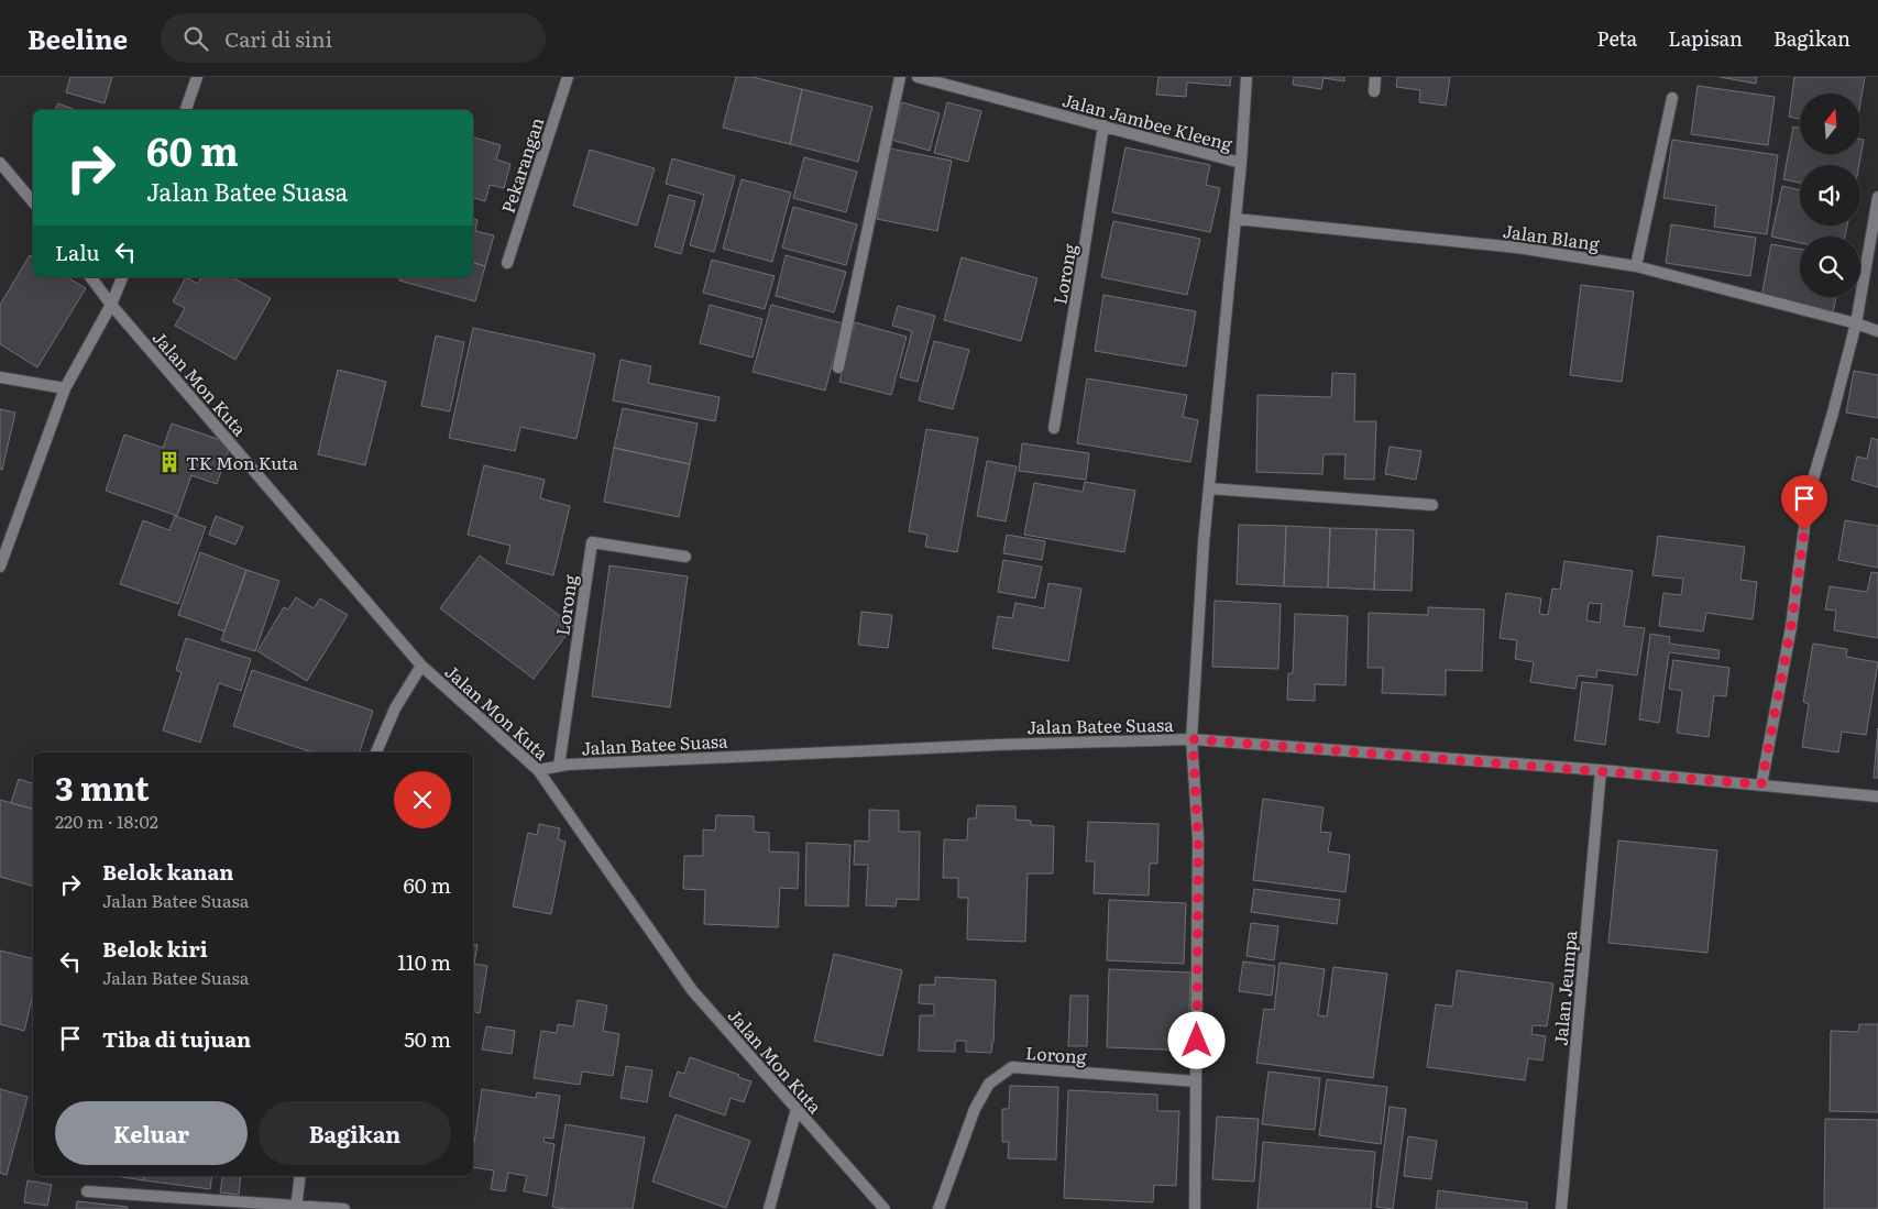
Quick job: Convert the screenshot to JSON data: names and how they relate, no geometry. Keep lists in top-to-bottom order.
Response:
{
  "streets": {
    "street": [
      "Jalan Jambee Kleeng",
      "Pekarangan",
      "Jalan Blang",
      "Lorong",
      "Jalan Mon Kuta",
      "Jalan Batee Suasa",
      "Jalan Jeumpa"
    ]
  },
  "crossings": [
    ["Jalan Jambee Kleeng", "Lorong"],
    ["Lorong", "Jalan Batee Suasa"],
    ["Jalan Mon Kuta", "Jalan Batee Suasa"],
    ["Jalan Batee Suasa", "Jalan Jeumpa"]
  ],
  "places": {
    "building": ["TK Mon Kuta"]
  },
  "north": "top",
  "page": {
    "header": "Beeline",
    "search": "Cari di sini",
    "nav": ["Peta", "Lapisan", "Bagikan"],
    "turn": ["60 m", "Jalan Batee Suasa"],
    "then": "Lalu",
    "heading": ["3 mnt", "220 m · 18:02"],
    "list": [
      {
        "name": "Belok kanan",
        "note": "Jalan Batee Suasa",
        "value": "60 m"
      },
      {
        "name": "Belok kiri",
        "note": "Jalan Batee Suasa",
        "value": "110 m"
      },
      {
        "name": "Tiba di tujuan",
        "value": "50 m"
      }
    ],
    "buttons": ["Keluar", "Bagikan"]
  }
}
